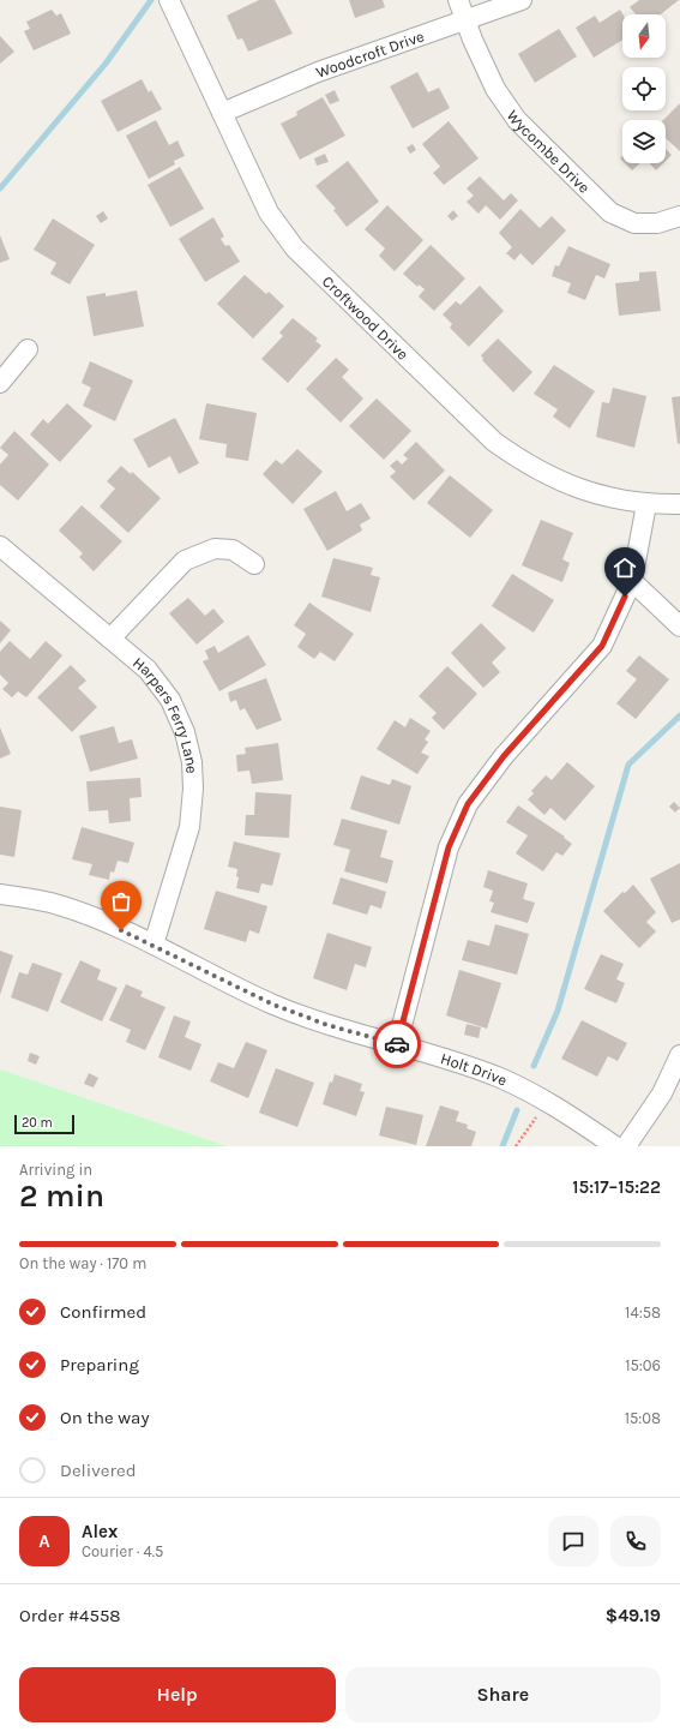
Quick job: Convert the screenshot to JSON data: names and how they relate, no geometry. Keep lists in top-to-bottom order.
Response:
{
  "streets": {
    "street": [
      "Woodcroft Drive",
      "Wycombe Drive",
      "Croftwood Drive",
      "Harpers Ferry Lane",
      "Holt Drive"
    ]
  },
  "crossings": [
    ["Woodcroft Drive", "Wycombe Drive"],
    ["Woodcroft Drive", "Croftwood Drive"],
    ["Harpers Ferry Lane", "Holt Drive"]
  ],
  "scale_bar": "20 m",
  "north": "bottom",
  "page": {
    "scale": "20 m",
    "heading": ["2 min", "Arriving in", "15:17–15:22"],
    "panel": [
      "Alex",
      "Courier · 4.5",
      "Order #4558",
      "$49.19"
    ],
    "bar": "On the way · 170 m",
    "list": [
      ["Confirmed", "14:58"],
      ["Preparing", "15:06"],
      ["On the way", "15:08"],
      "Delivered"
    ],
    "round": "A",
    "buttons": ["Help", "Share"]
  }
}
